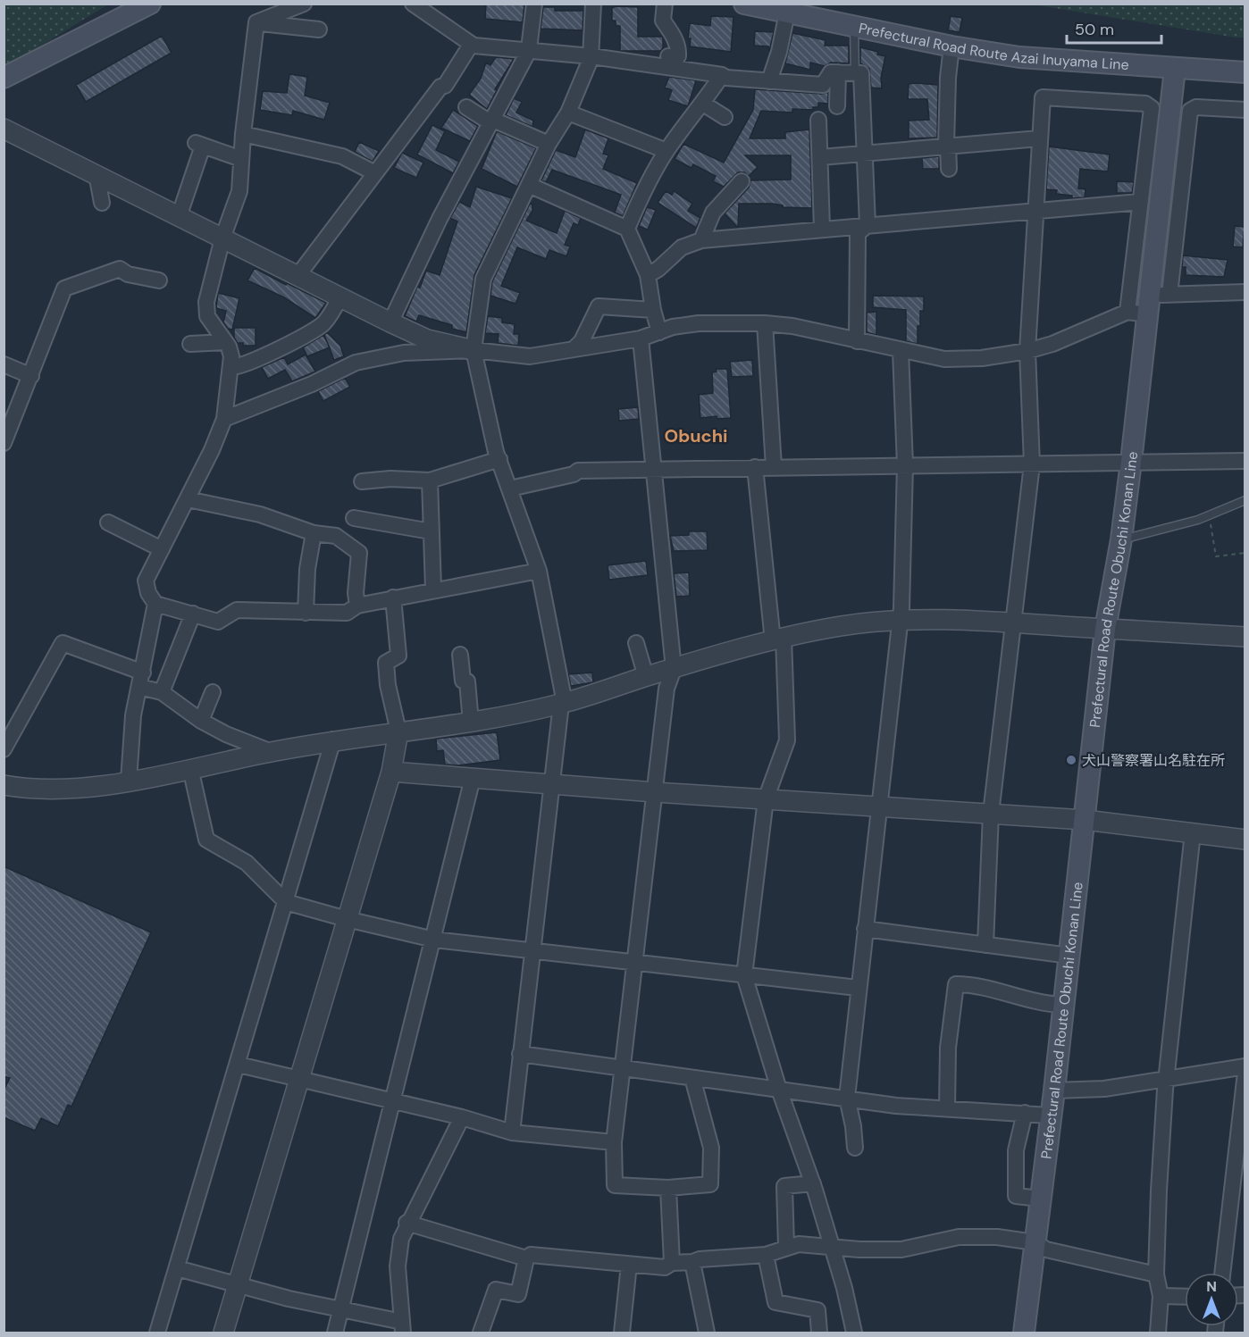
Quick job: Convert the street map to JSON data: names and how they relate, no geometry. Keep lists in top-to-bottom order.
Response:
{
  "streets": {
    "main road": ["Prefectural Road Route Azai Inuyama Line", "Prefectural Road Route Obuchi Konan Line"]
  },
  "crossings": [
    ["Prefectural Road Route Azai Inuyama Line", "Prefectural Road Route Obuchi Konan Line"]
  ],
  "districts": ["Obuchi"],
  "places": ["犬山警察署山名駐在所"],
  "scale_bar": "50 m",
  "north": "top"
}
